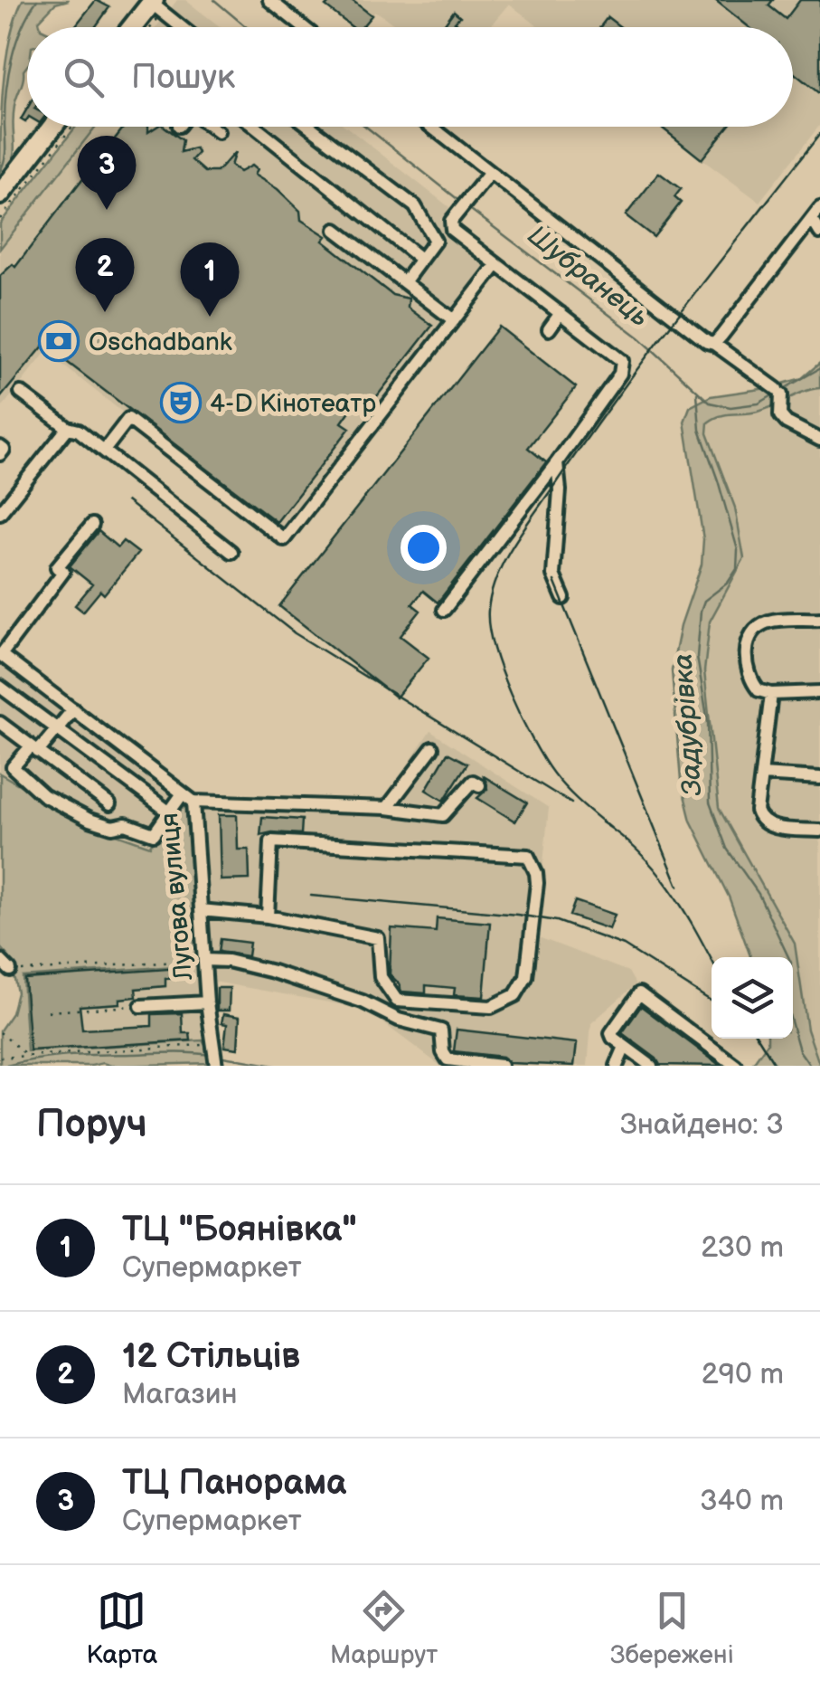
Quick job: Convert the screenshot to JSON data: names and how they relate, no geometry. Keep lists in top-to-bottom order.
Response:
{
  "streets": {
    "street": ["Лугова вулиця"]
  },
  "water": ["Шубранець", "Задубрівка"],
  "places": {
    "bank": ["Oschadbank"],
    "theatre": ["4-D Кінотеатр"]
  },
  "page": {
    "search": "Пошук",
    "pins": ["3", "2", "1"],
    "heading": ["Поруч", "Знайдено: 3"],
    "list": [
      {
        "mark": "1",
        "name": "ТЦ \"Боянівка\"",
        "note": "Супермаркет",
        "value": "230 m"
      },
      {
        "mark": "2",
        "name": "12 Стільців",
        "note": "Магазин",
        "value": "290 m"
      },
      {
        "mark": "3",
        "name": "ТЦ Панорама",
        "note": "Супермаркет",
        "value": "340 m"
      }
    ],
    "nav": ["Карта", "Маршрут", "Збережені"]
  }
}
